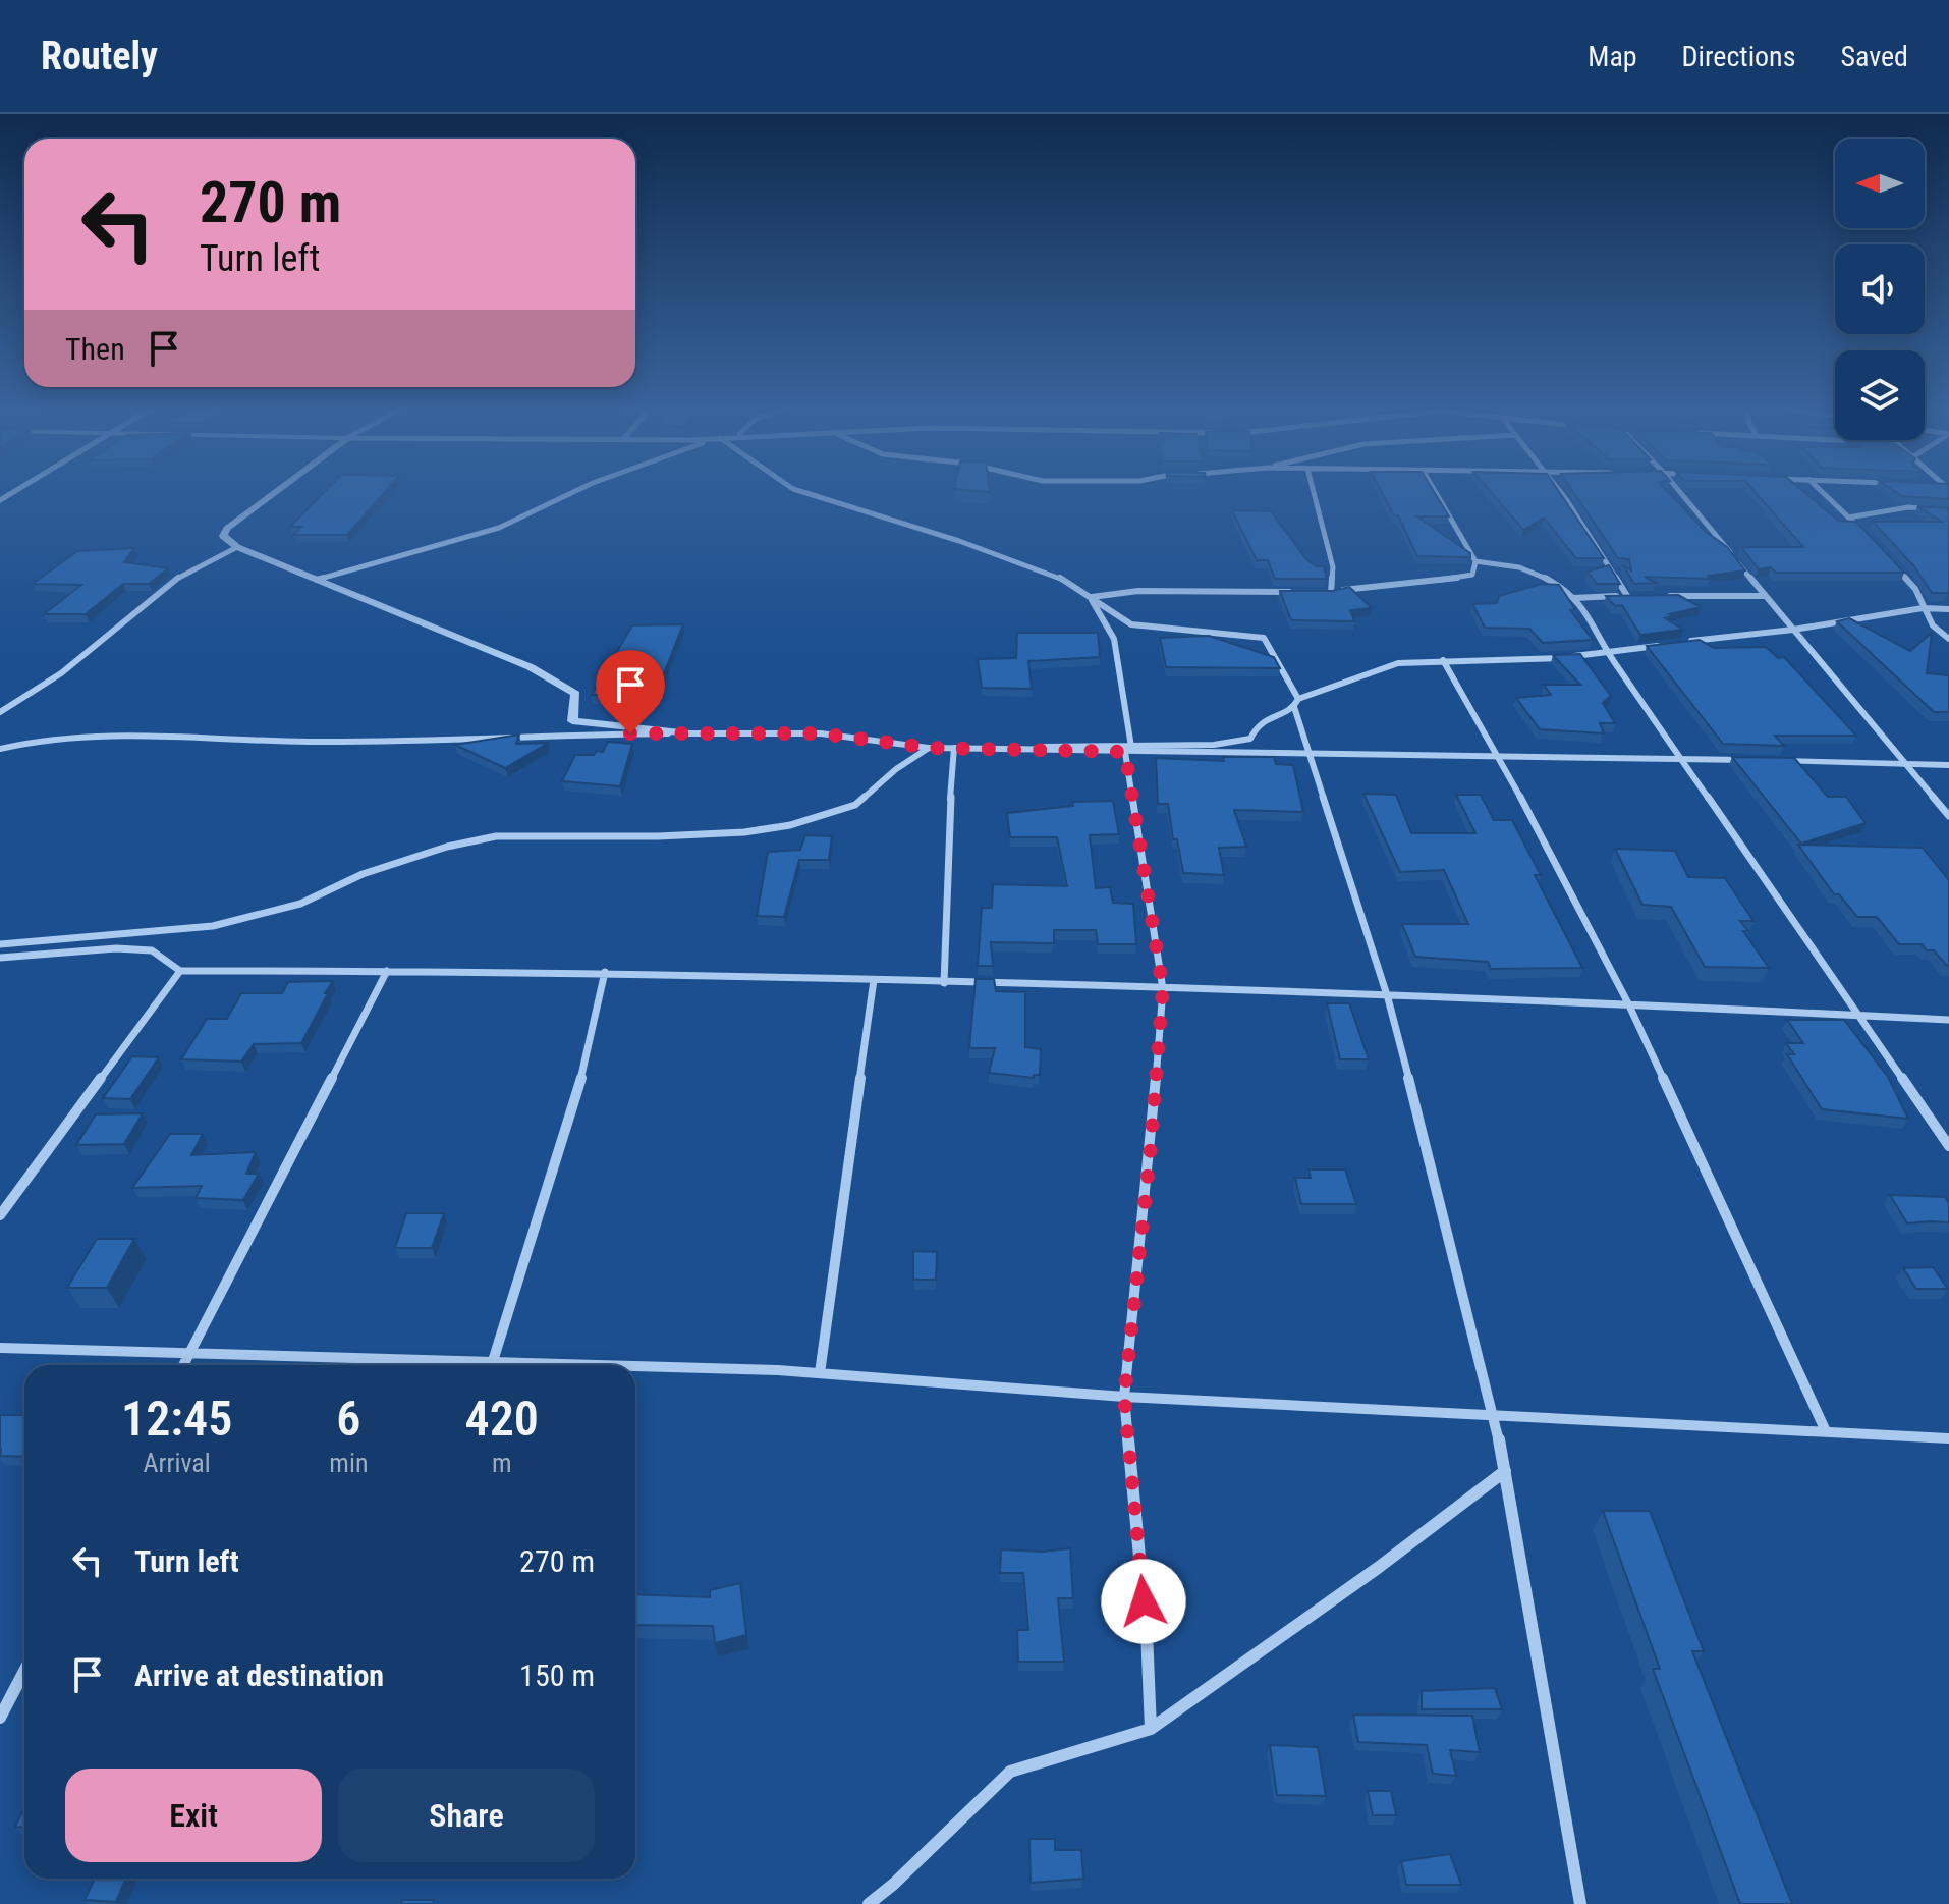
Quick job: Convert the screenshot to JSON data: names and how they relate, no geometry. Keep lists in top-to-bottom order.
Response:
{
  "north": "left",
  "page": {
    "header": "Routely",
    "nav": ["Map", "Directions", "Saved"],
    "turn": ["270 m", "Turn left"],
    "then": "Then",
    "eta": [
      "12:45",
      "Arrival",
      "6",
      "min",
      "420",
      "m"
    ],
    "list": [
      {
        "name": "Turn left",
        "value": "270 m"
      },
      {
        "name": "Arrive at destination",
        "value": "150 m"
      }
    ],
    "buttons": ["Exit", "Share"]
  }
}
